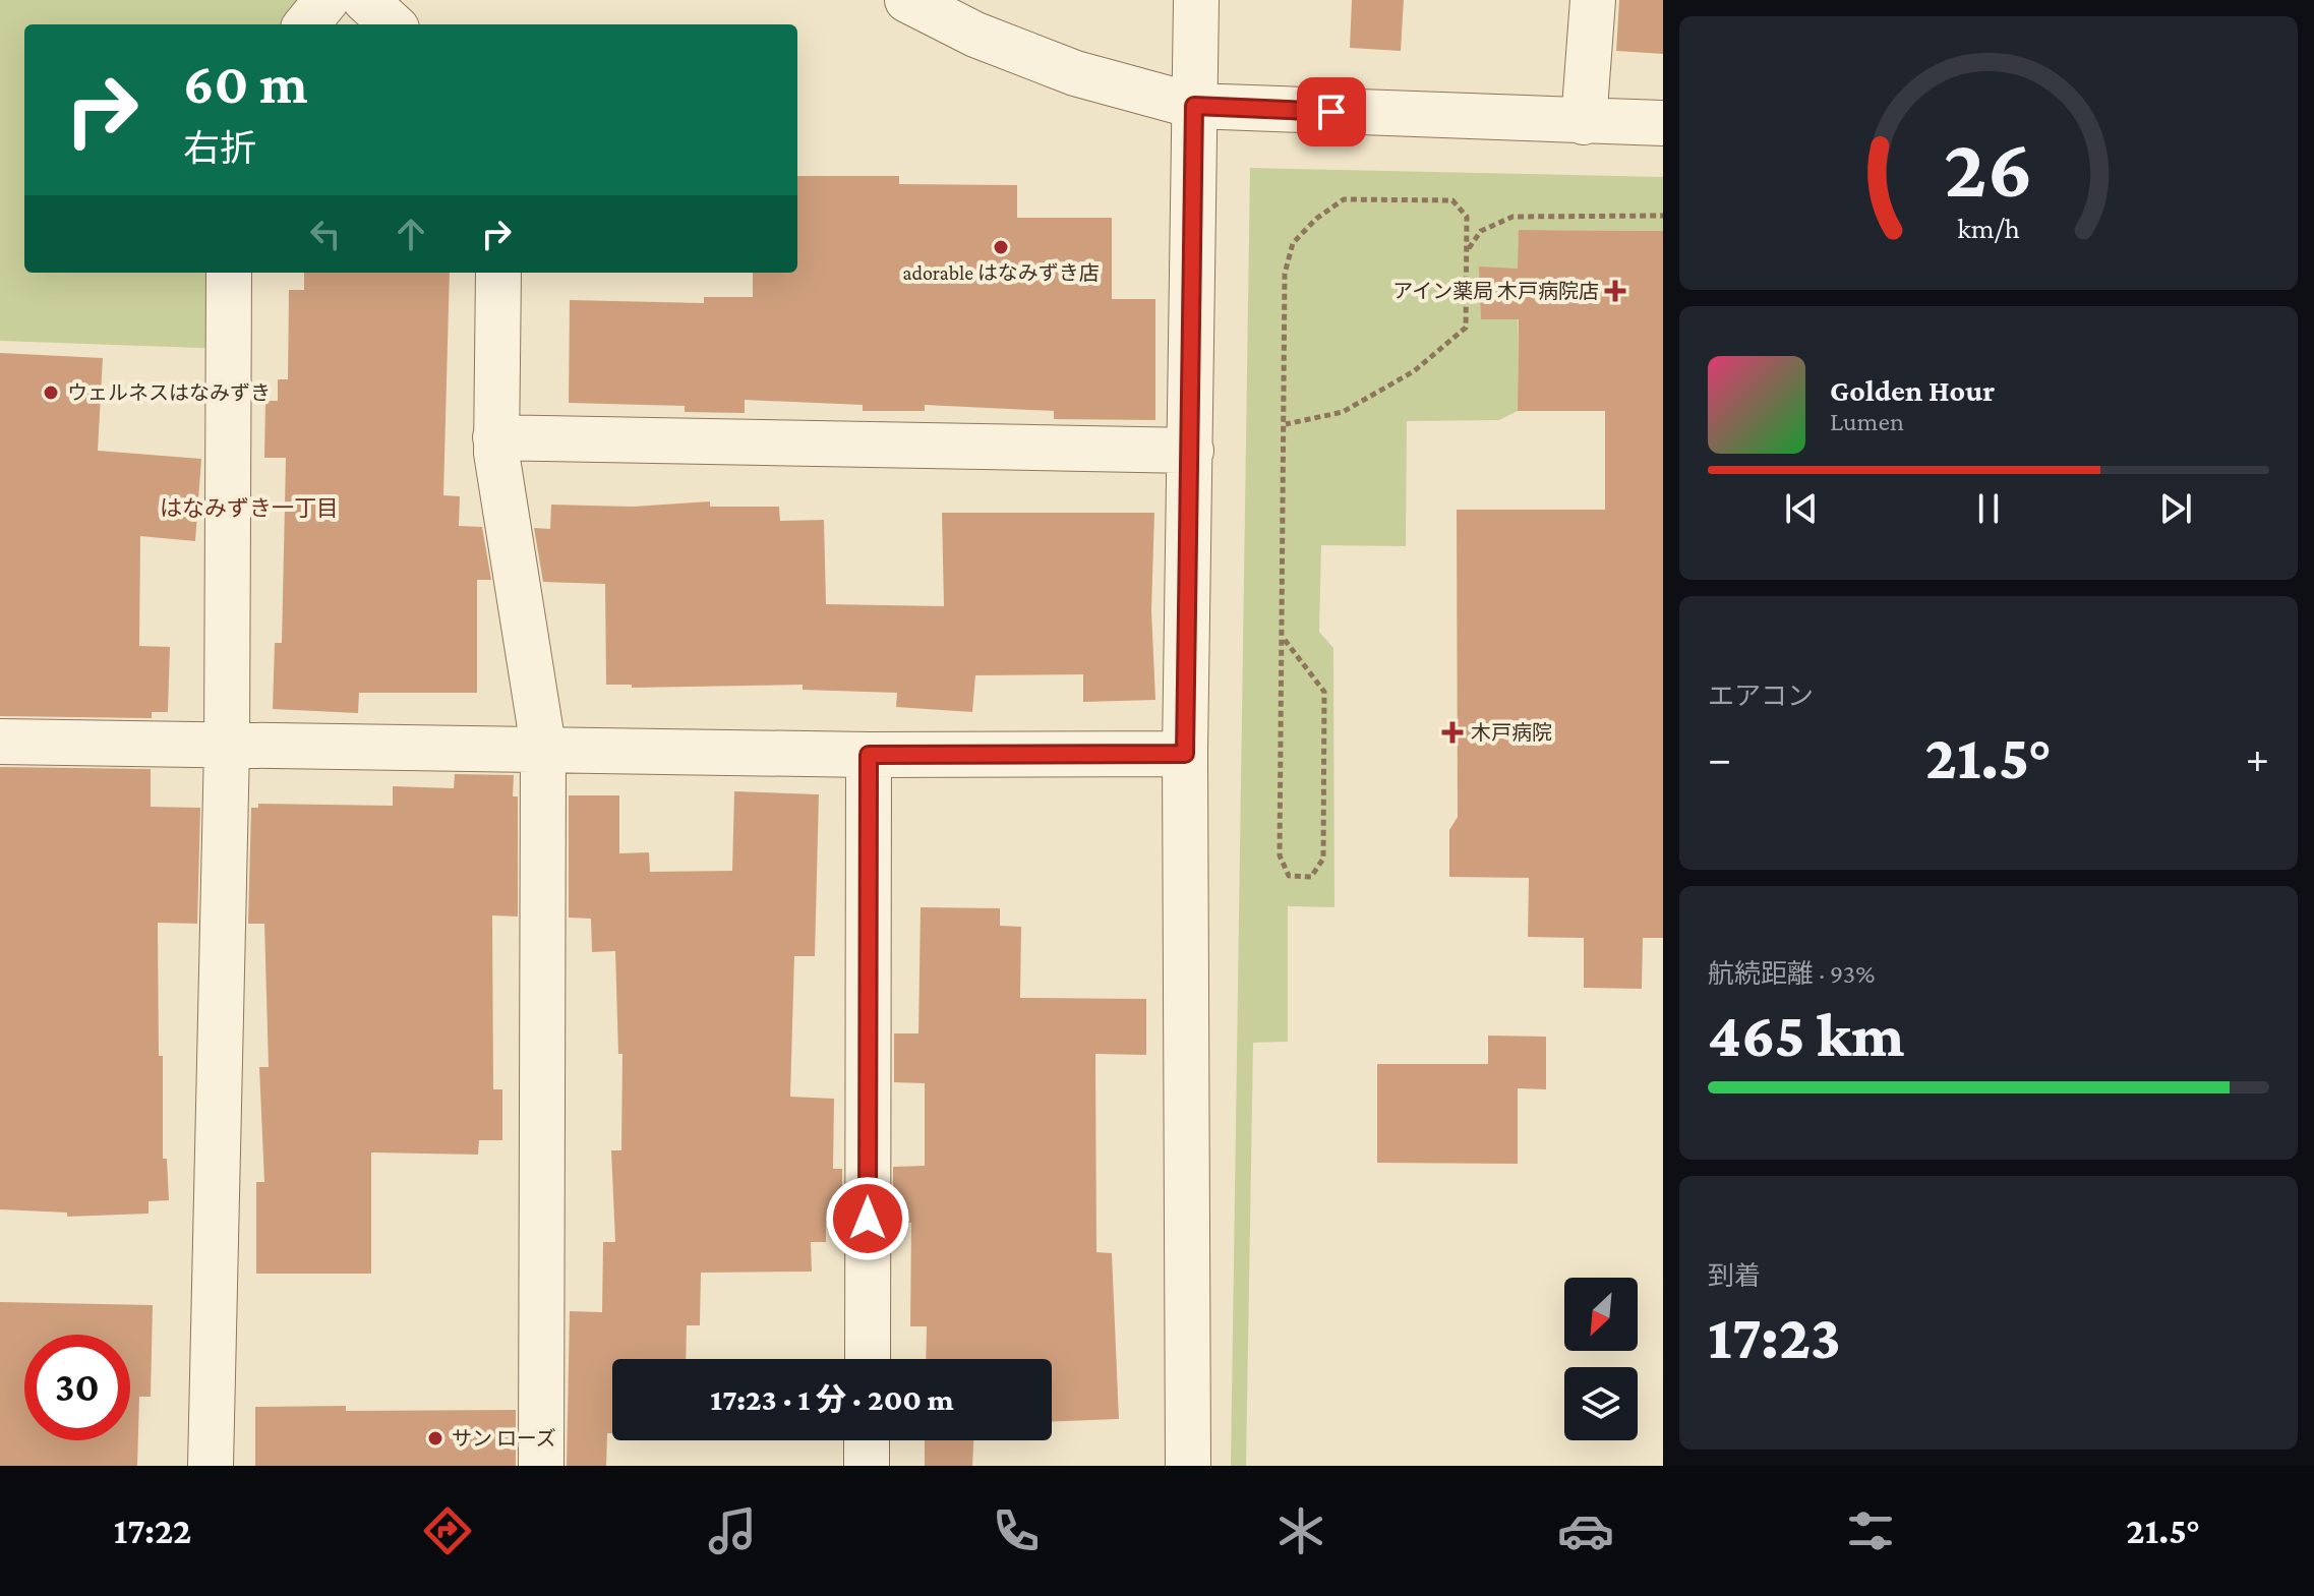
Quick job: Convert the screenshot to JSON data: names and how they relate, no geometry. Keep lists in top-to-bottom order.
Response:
{
  "districts": ["はなみずき一丁目"],
  "places": {
    "other": ["adorable はなみずき店", "ウェルネスはなみずき", "サン ローズ"],
    "health": ["アイン薬局 木戸病院店", "木戸病院"]
  },
  "north": "bottom left",
  "page": {
    "turn": ["60 m", "右折"],
    "song": ["Golden Hour", "Lumen"],
    "tile": [
      "エアコン",
      ["航続距離 · 93%", "465 km"],
      ["到着", "17:23"]
    ],
    "heat": ["−", "21.5°", "+"],
    "limit": "30",
    "trip": "17:23 · 1 分 · 200 m",
    "tabs": ["17:22", "21.5°"],
    "gauge": ["26", "km/h"]
  }
}
